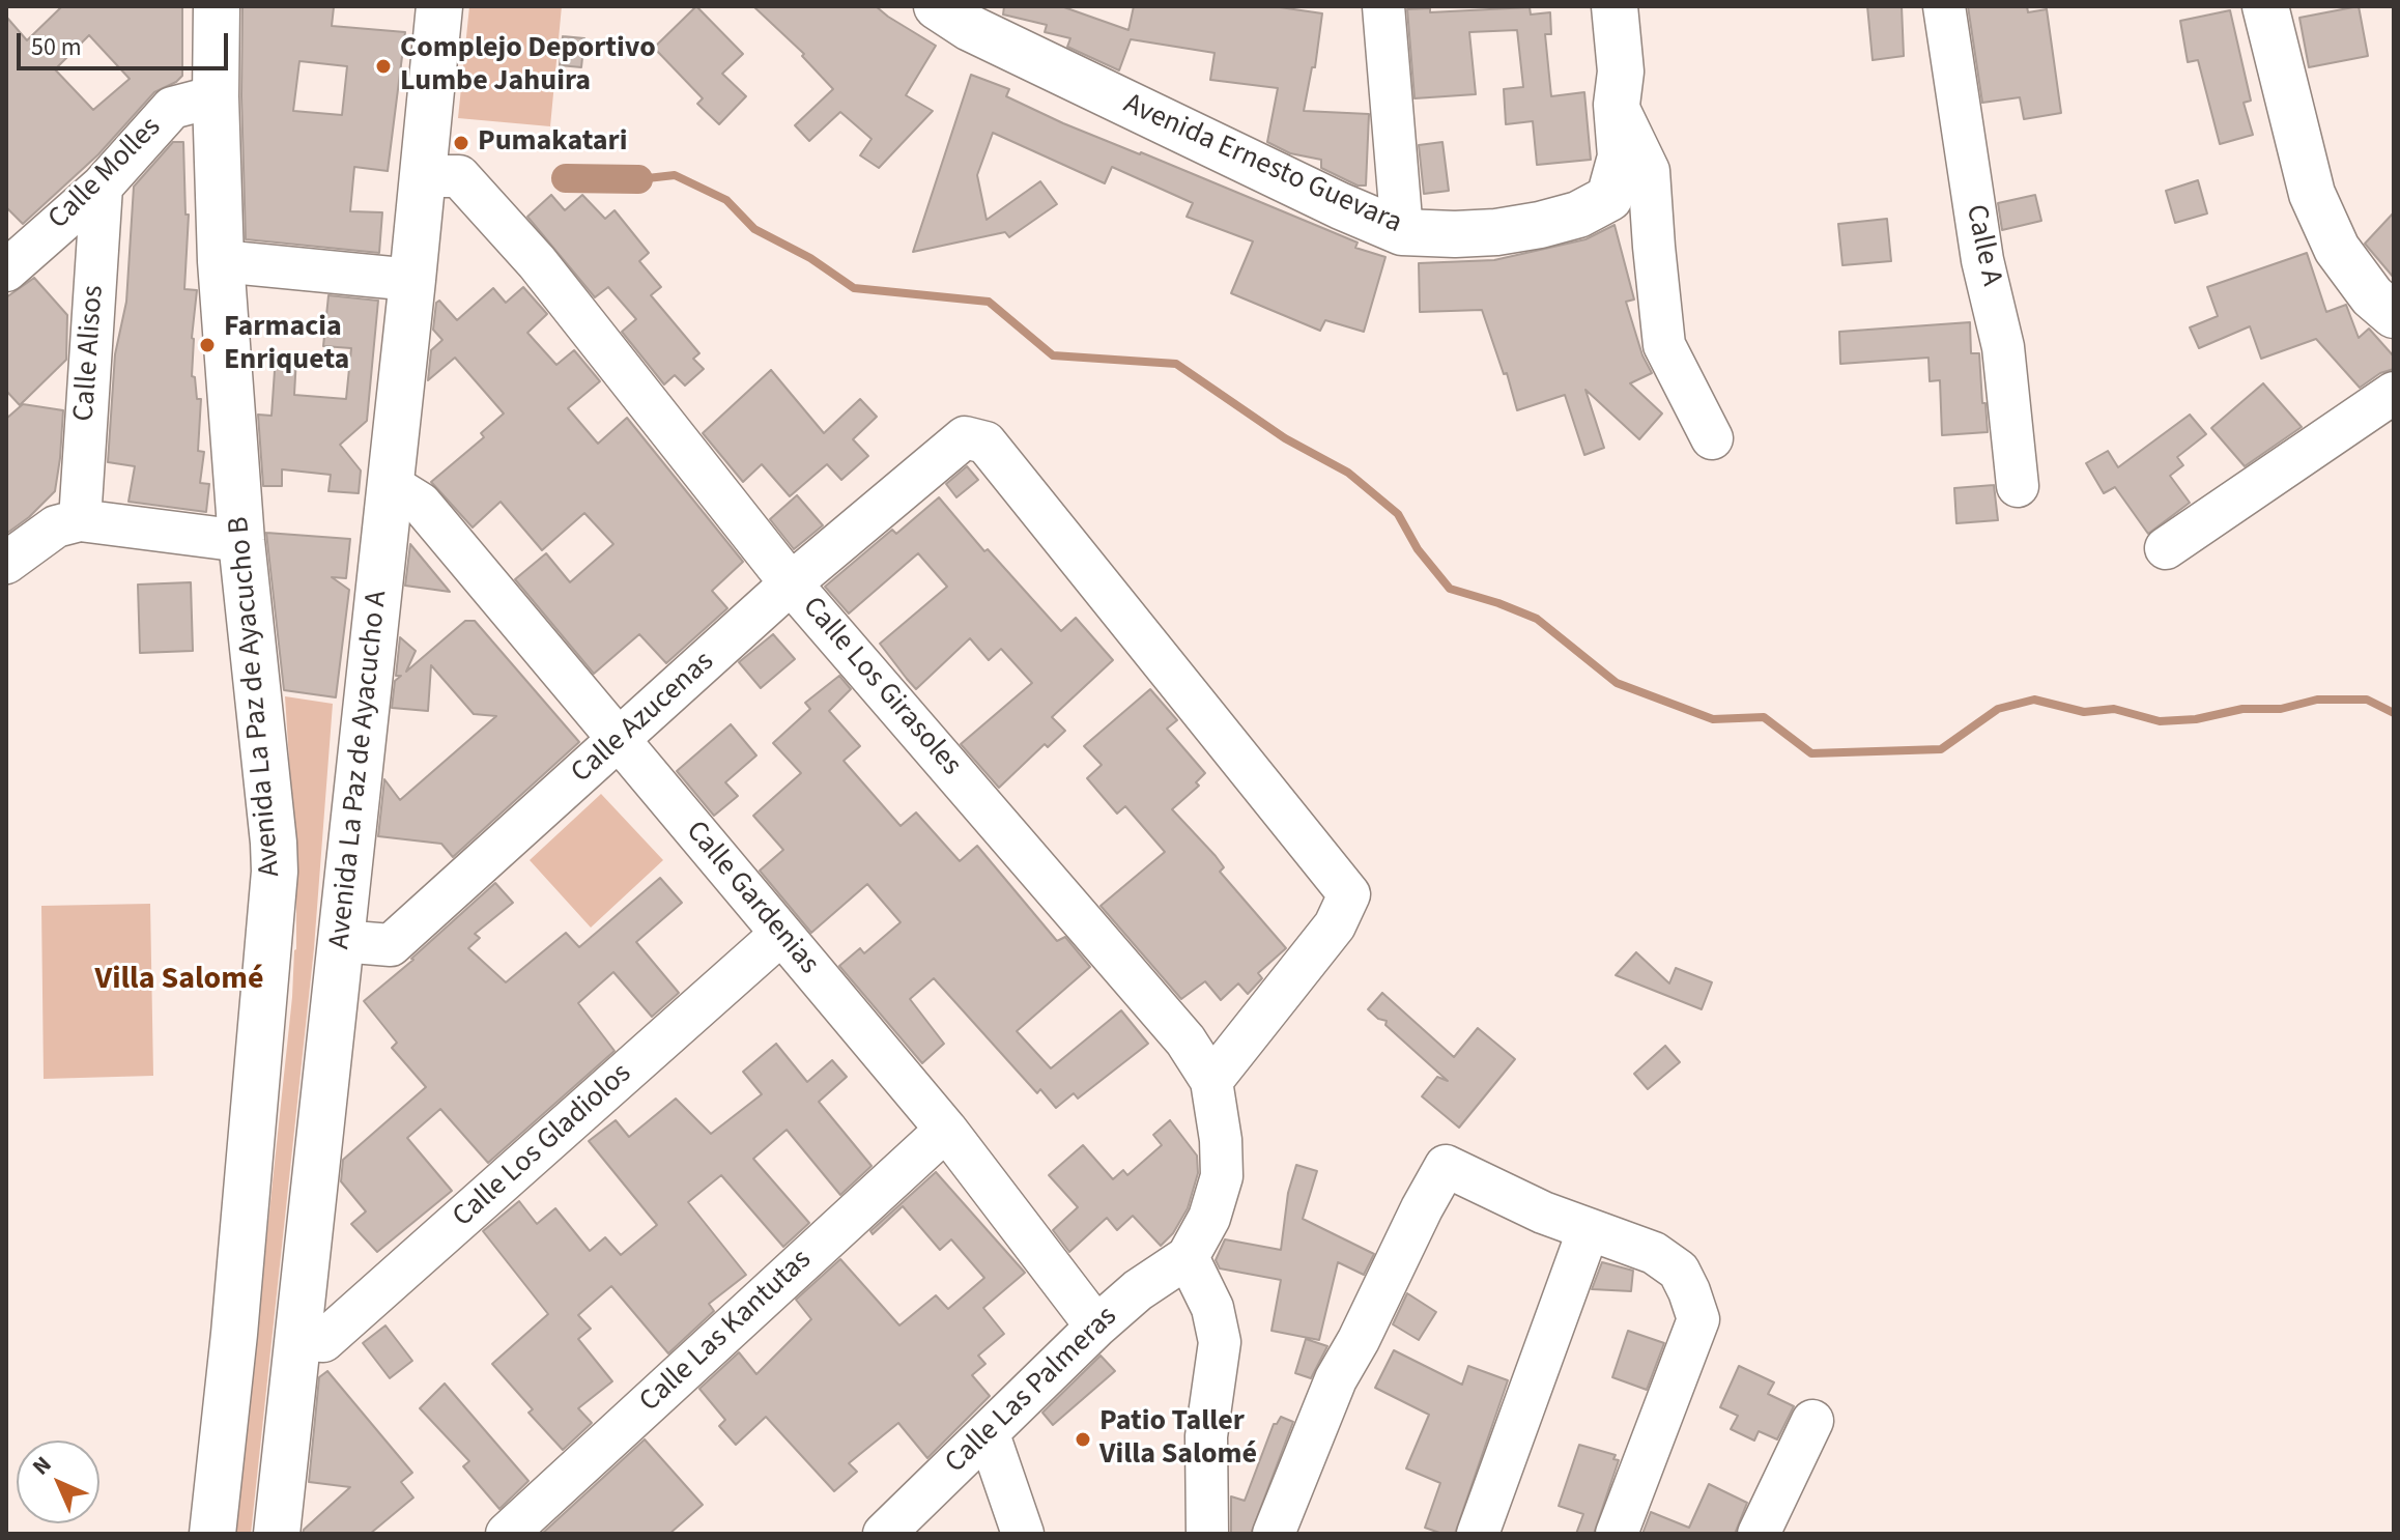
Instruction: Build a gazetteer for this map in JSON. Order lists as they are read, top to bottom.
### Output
{
  "streets": {
    "main road": ["Avenida Ernesto Guevara", "Avenida La Paz de Ayacucho B", "Avenida La Paz de Ayacucho A"],
    "street": [
      "Calle Molles",
      "Calle A",
      "Calle Alisos",
      "Calle Los Girasoles",
      "Calle Azucenas",
      "Calle Gardenias",
      "Calle Los Gladiolos",
      "Calle Las Kantutas",
      "Calle Las Palmeras"
    ]
  },
  "crossings": [
    ["Calle Molles", "Calle Alisos"],
    ["Calle Molles", "Avenida La Paz de Ayacucho B"],
    ["Calle Los Girasoles", "Calle Azucenas"],
    ["Calle Los Girasoles", "Avenida La Paz de Ayacucho A"],
    ["Calle Los Girasoles", "Calle Las Palmeras"],
    ["Calle Azucenas", "Avenida La Paz de Ayacucho A"],
    ["Calle Azucenas", "Calle Gardenias"],
    ["Avenida La Paz de Ayacucho A", "Calle Gardenias"],
    ["Avenida La Paz de Ayacucho A", "Calle Los Gladiolos"],
    ["Calle Gardenias", "Calle Los Gladiolos"],
    ["Calle Gardenias", "Calle Las Kantutas"],
    ["Calle Gardenias", "Calle Las Palmeras"]
  ],
  "districts": ["Villa Salomé"],
  "places": [
    "Complejo Deportivo Lumbe Jahuira",
    "Pumakatari",
    "Farmacia Enriqueta",
    "Patio Taller Villa Salomé"
  ],
  "scale_bar": "50 m",
  "north": "top left"
}
